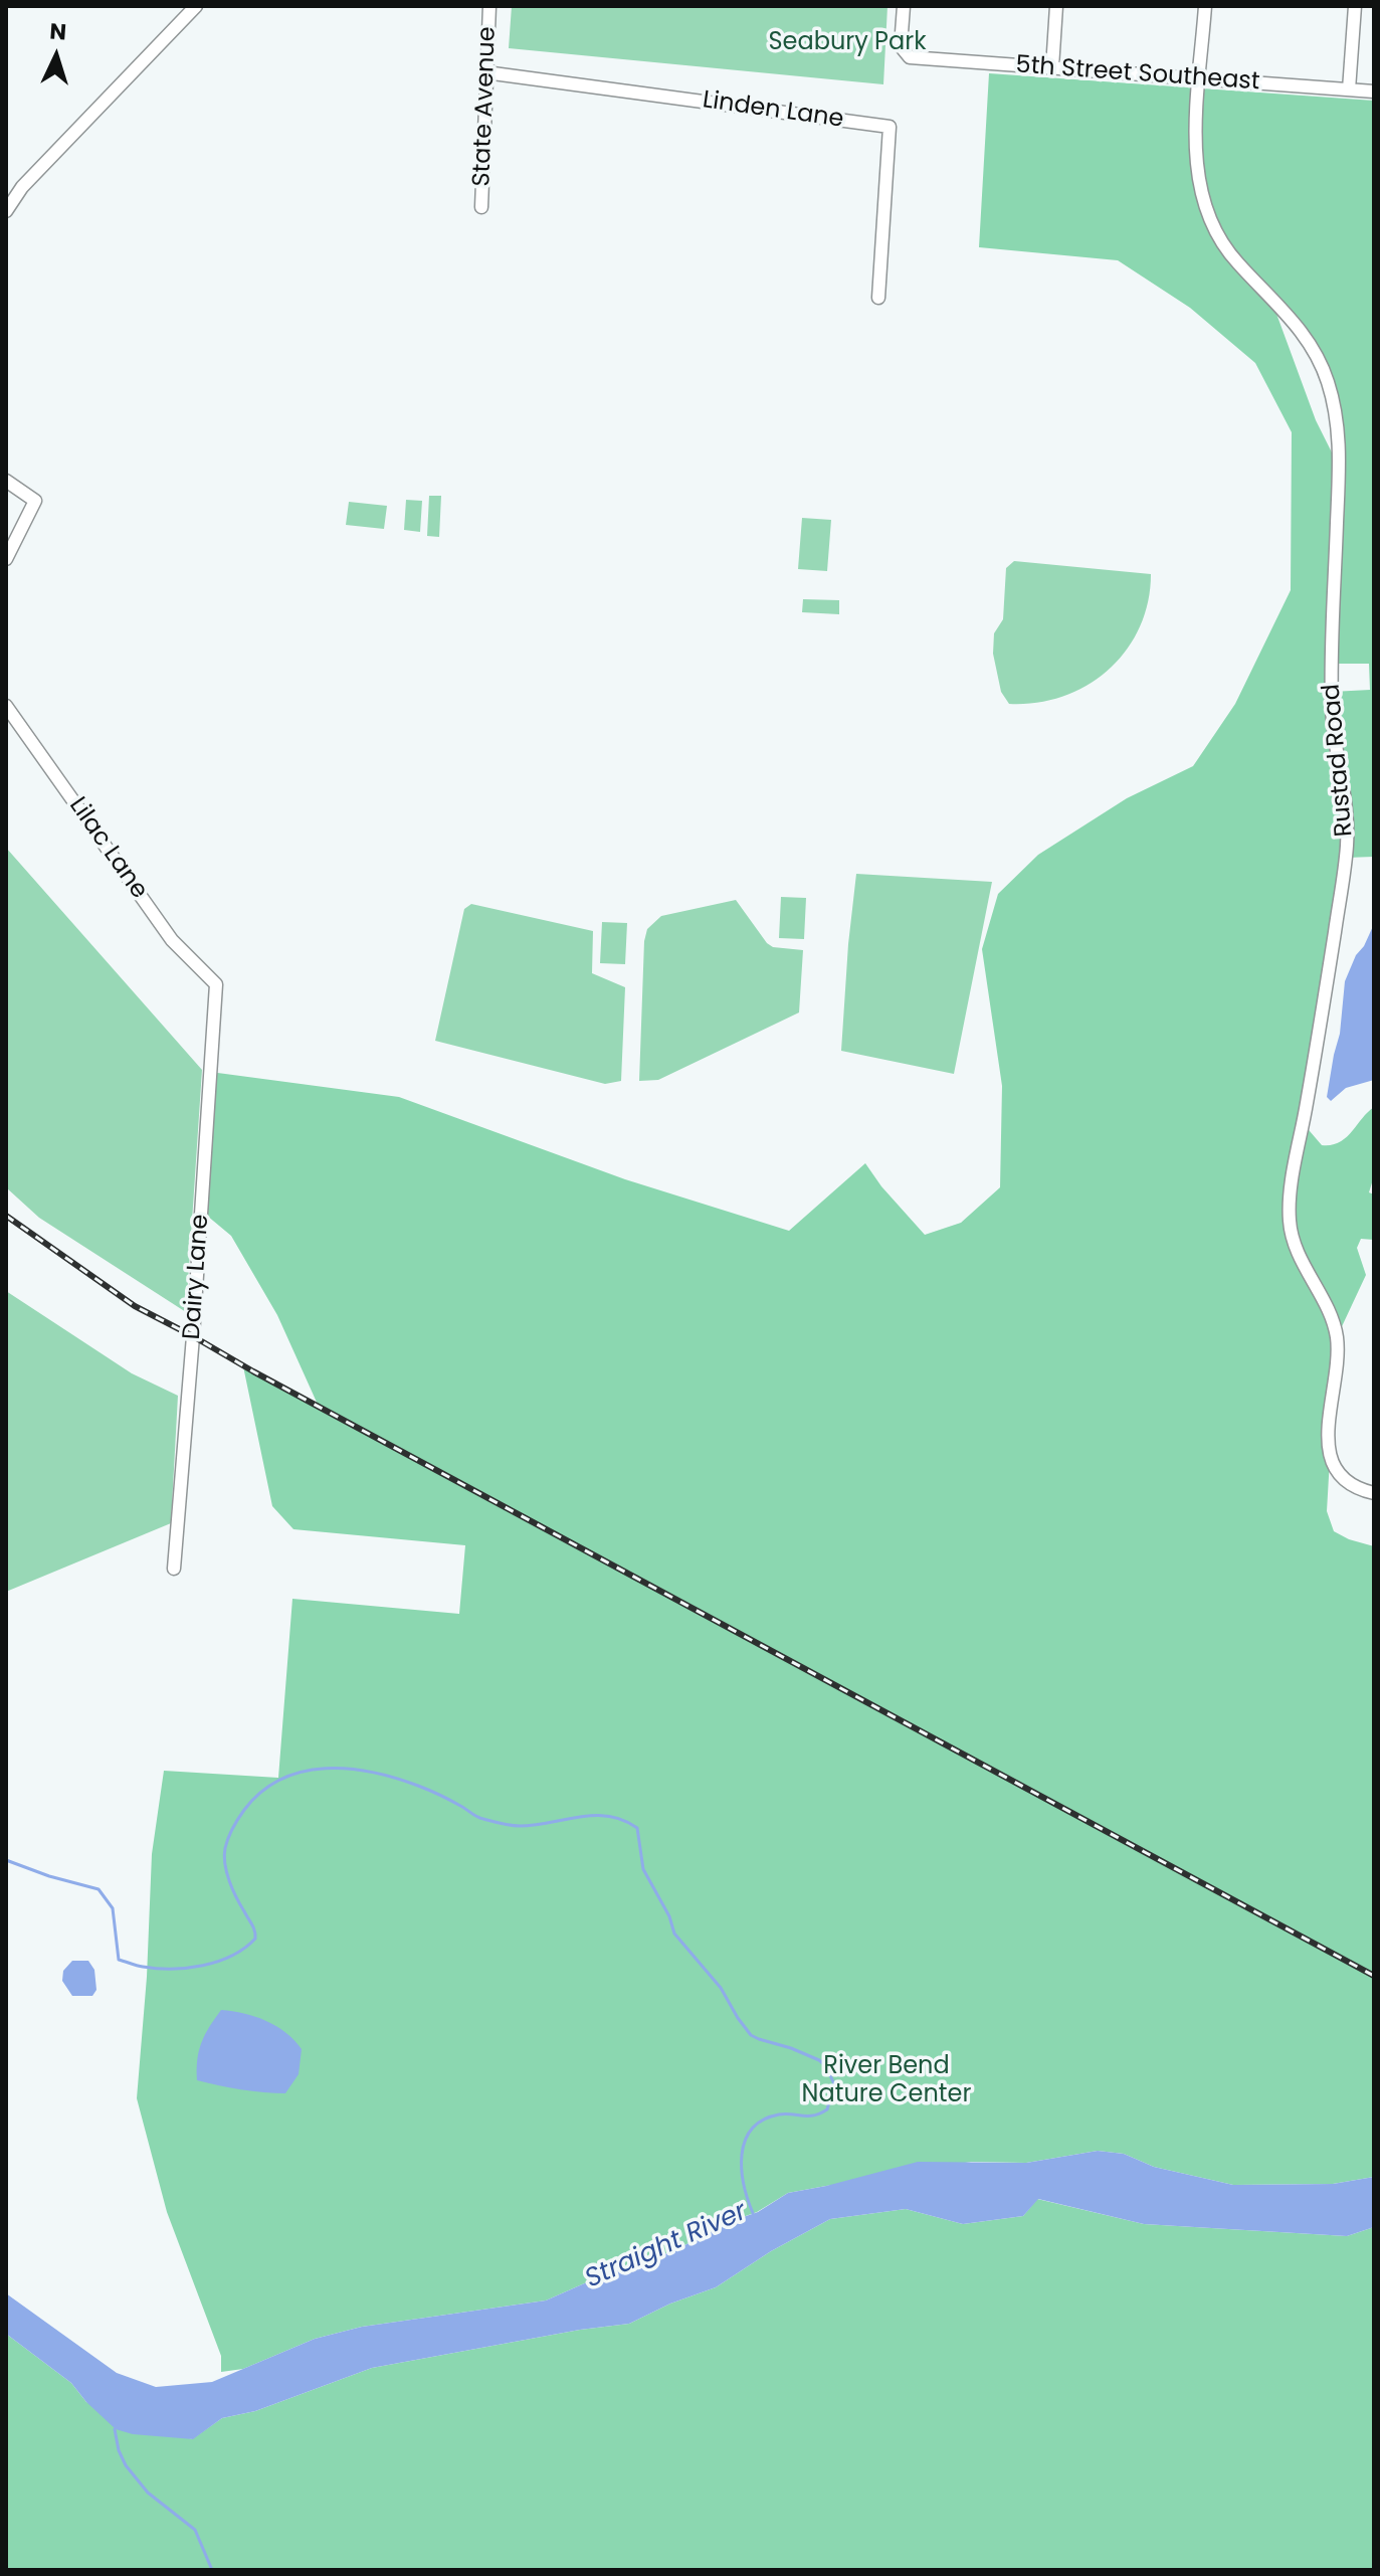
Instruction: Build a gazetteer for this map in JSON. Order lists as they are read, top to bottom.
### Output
{
  "streets": {
    "street": [
      "5th Street Southeast",
      "State Avenue",
      "Linden Lane",
      "Rustad Road",
      "Lilac Lane",
      "Dairy Lane"
    ]
  },
  "crossings": [
    ["5th Street Southeast", "Rustad Road"],
    ["State Avenue", "Linden Lane"],
    ["Lilac Lane", "Dairy Lane"]
  ],
  "water": ["Straight River"],
  "parks": ["Seabury Park", "River Bend Nature Center"],
  "north": "top"
}
